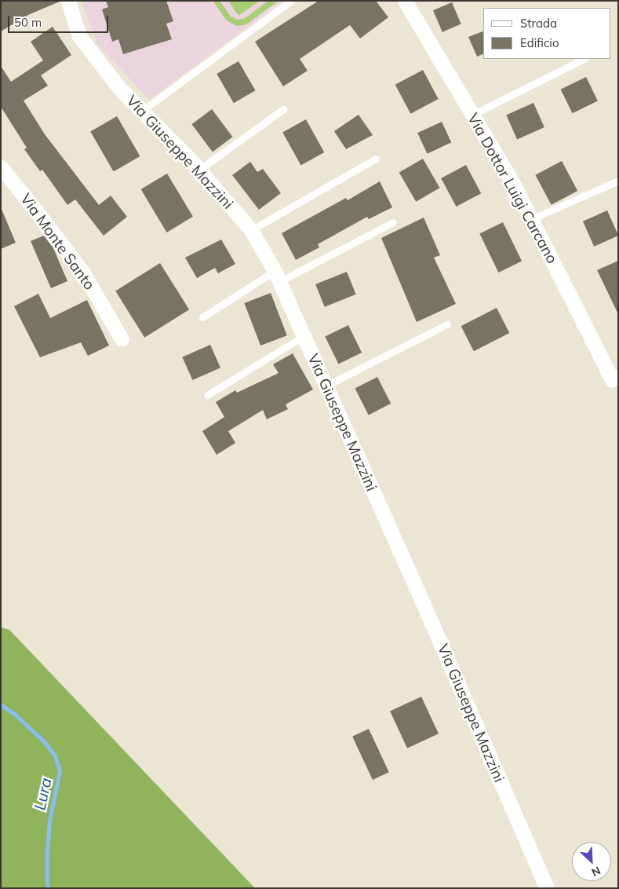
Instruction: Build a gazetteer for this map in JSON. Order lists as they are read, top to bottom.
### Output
{
  "streets": {
    "street": ["Via Giuseppe Mazzini", "Via Dottor Luigi Carcano", "Via Monte Santo"]
  },
  "water": ["Lura"],
  "legend": ["Strada", "Edificio"],
  "scale_bar": "50 m",
  "north": "bottom right"
}
